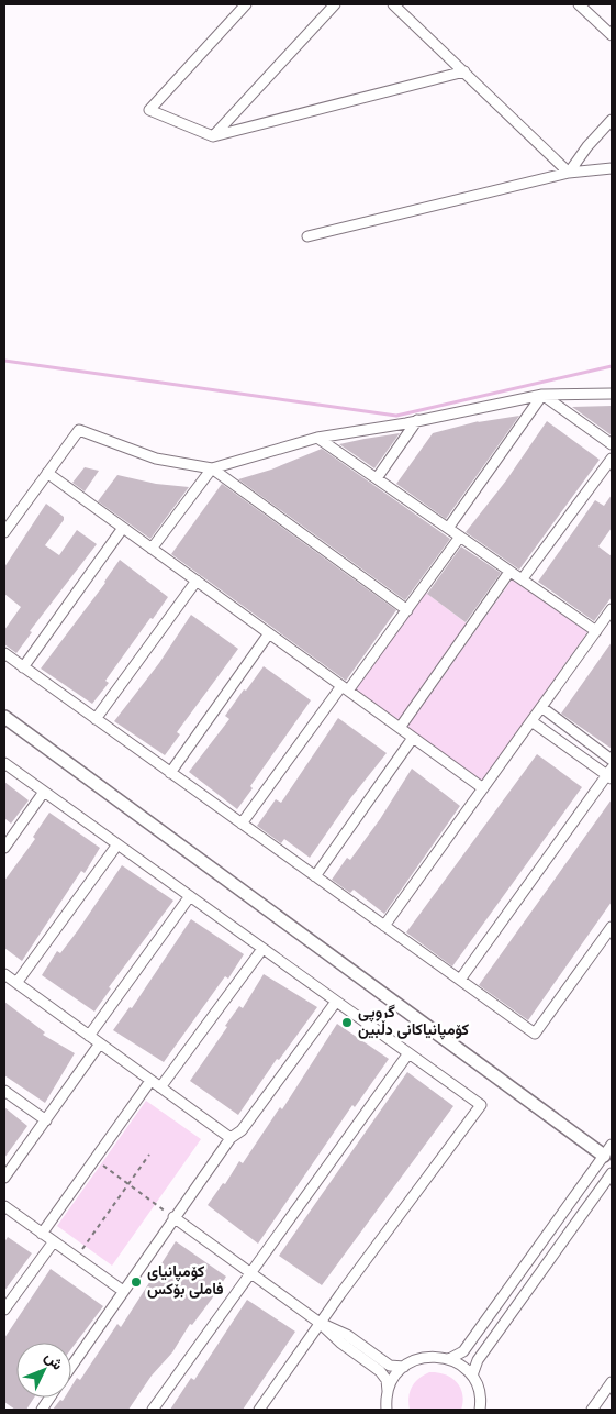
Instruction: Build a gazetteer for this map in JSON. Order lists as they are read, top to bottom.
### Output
{
  "places": ["گروپی کۆمپانیاکانی دڵبین", "کۆمپانیای فاملی بۆکس"],
  "north": "top right"
}
